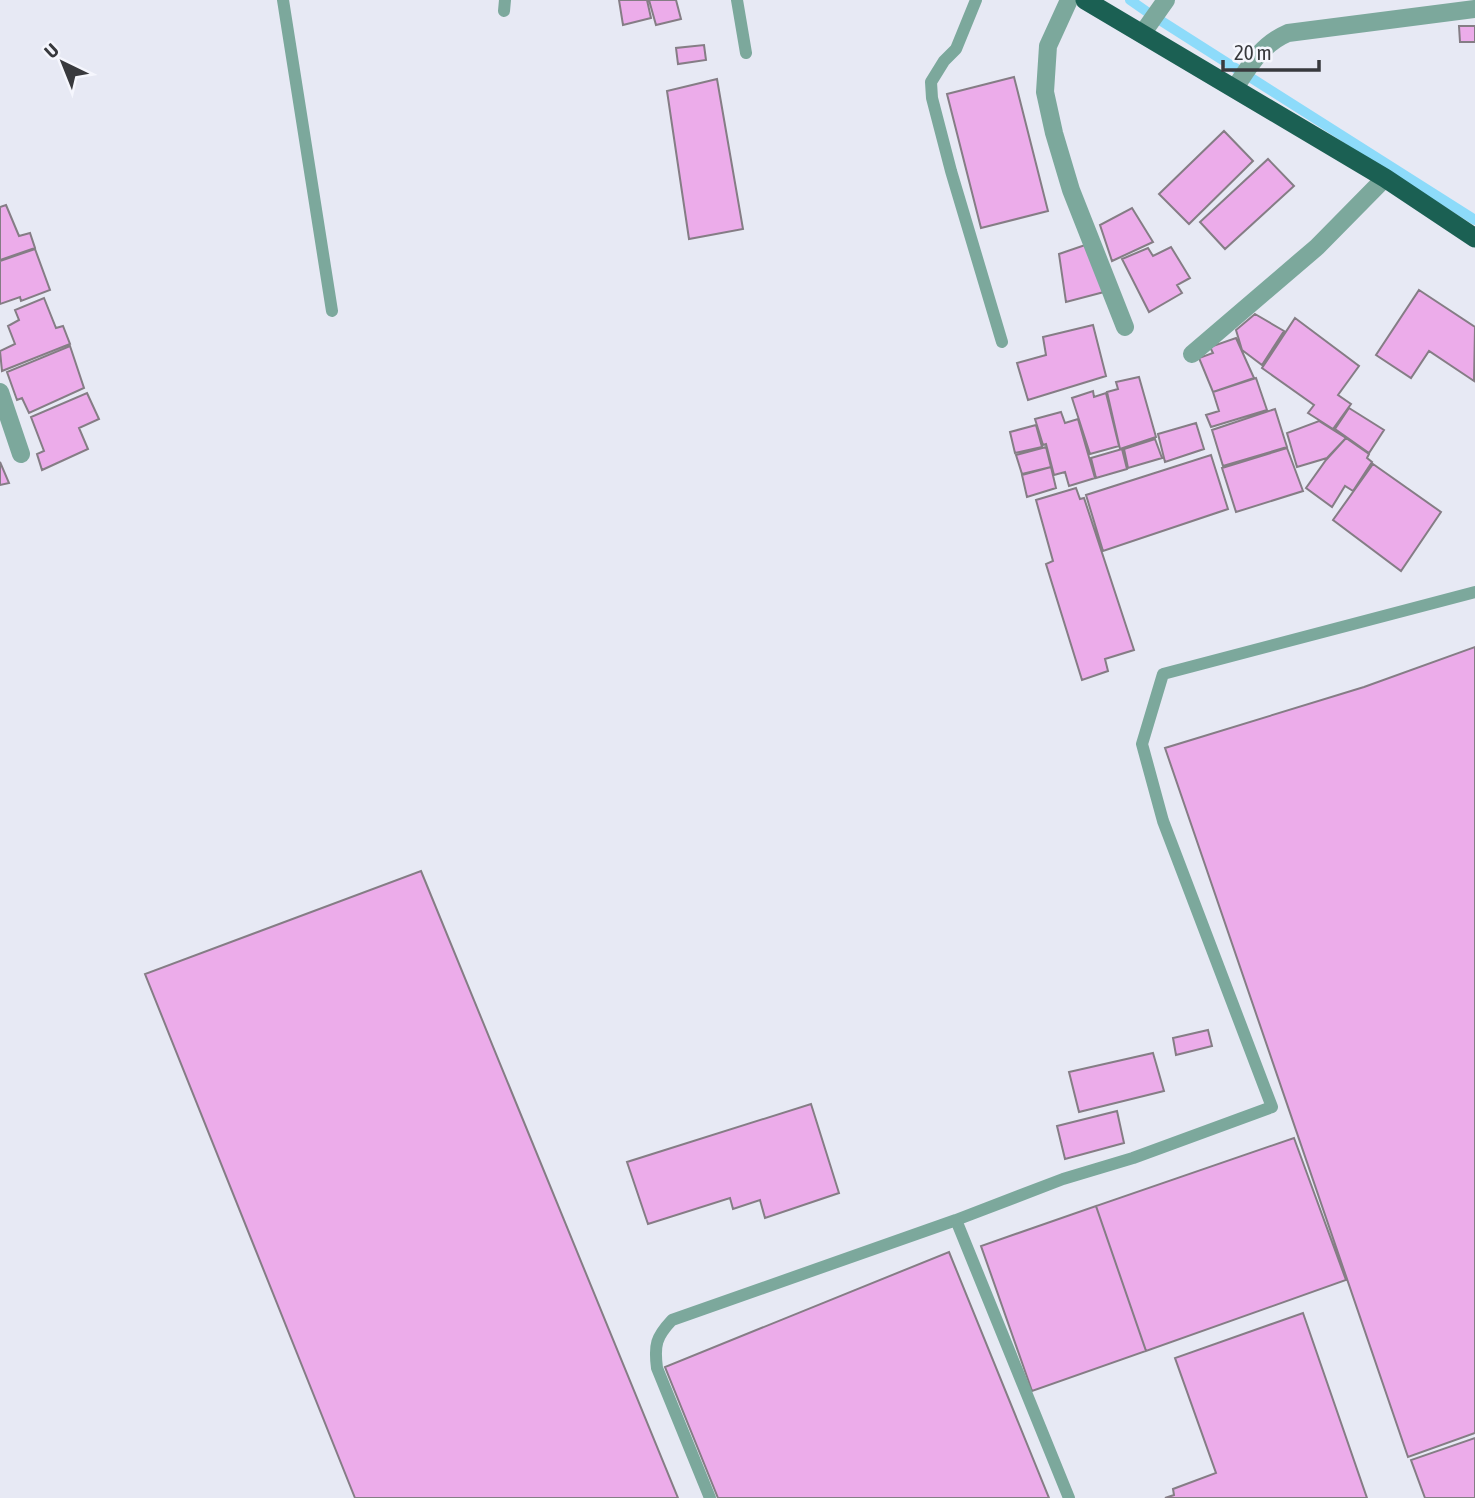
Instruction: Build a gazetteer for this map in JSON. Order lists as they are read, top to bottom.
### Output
{
  "scale_bar": "20 m",
  "north": "top left"
}
